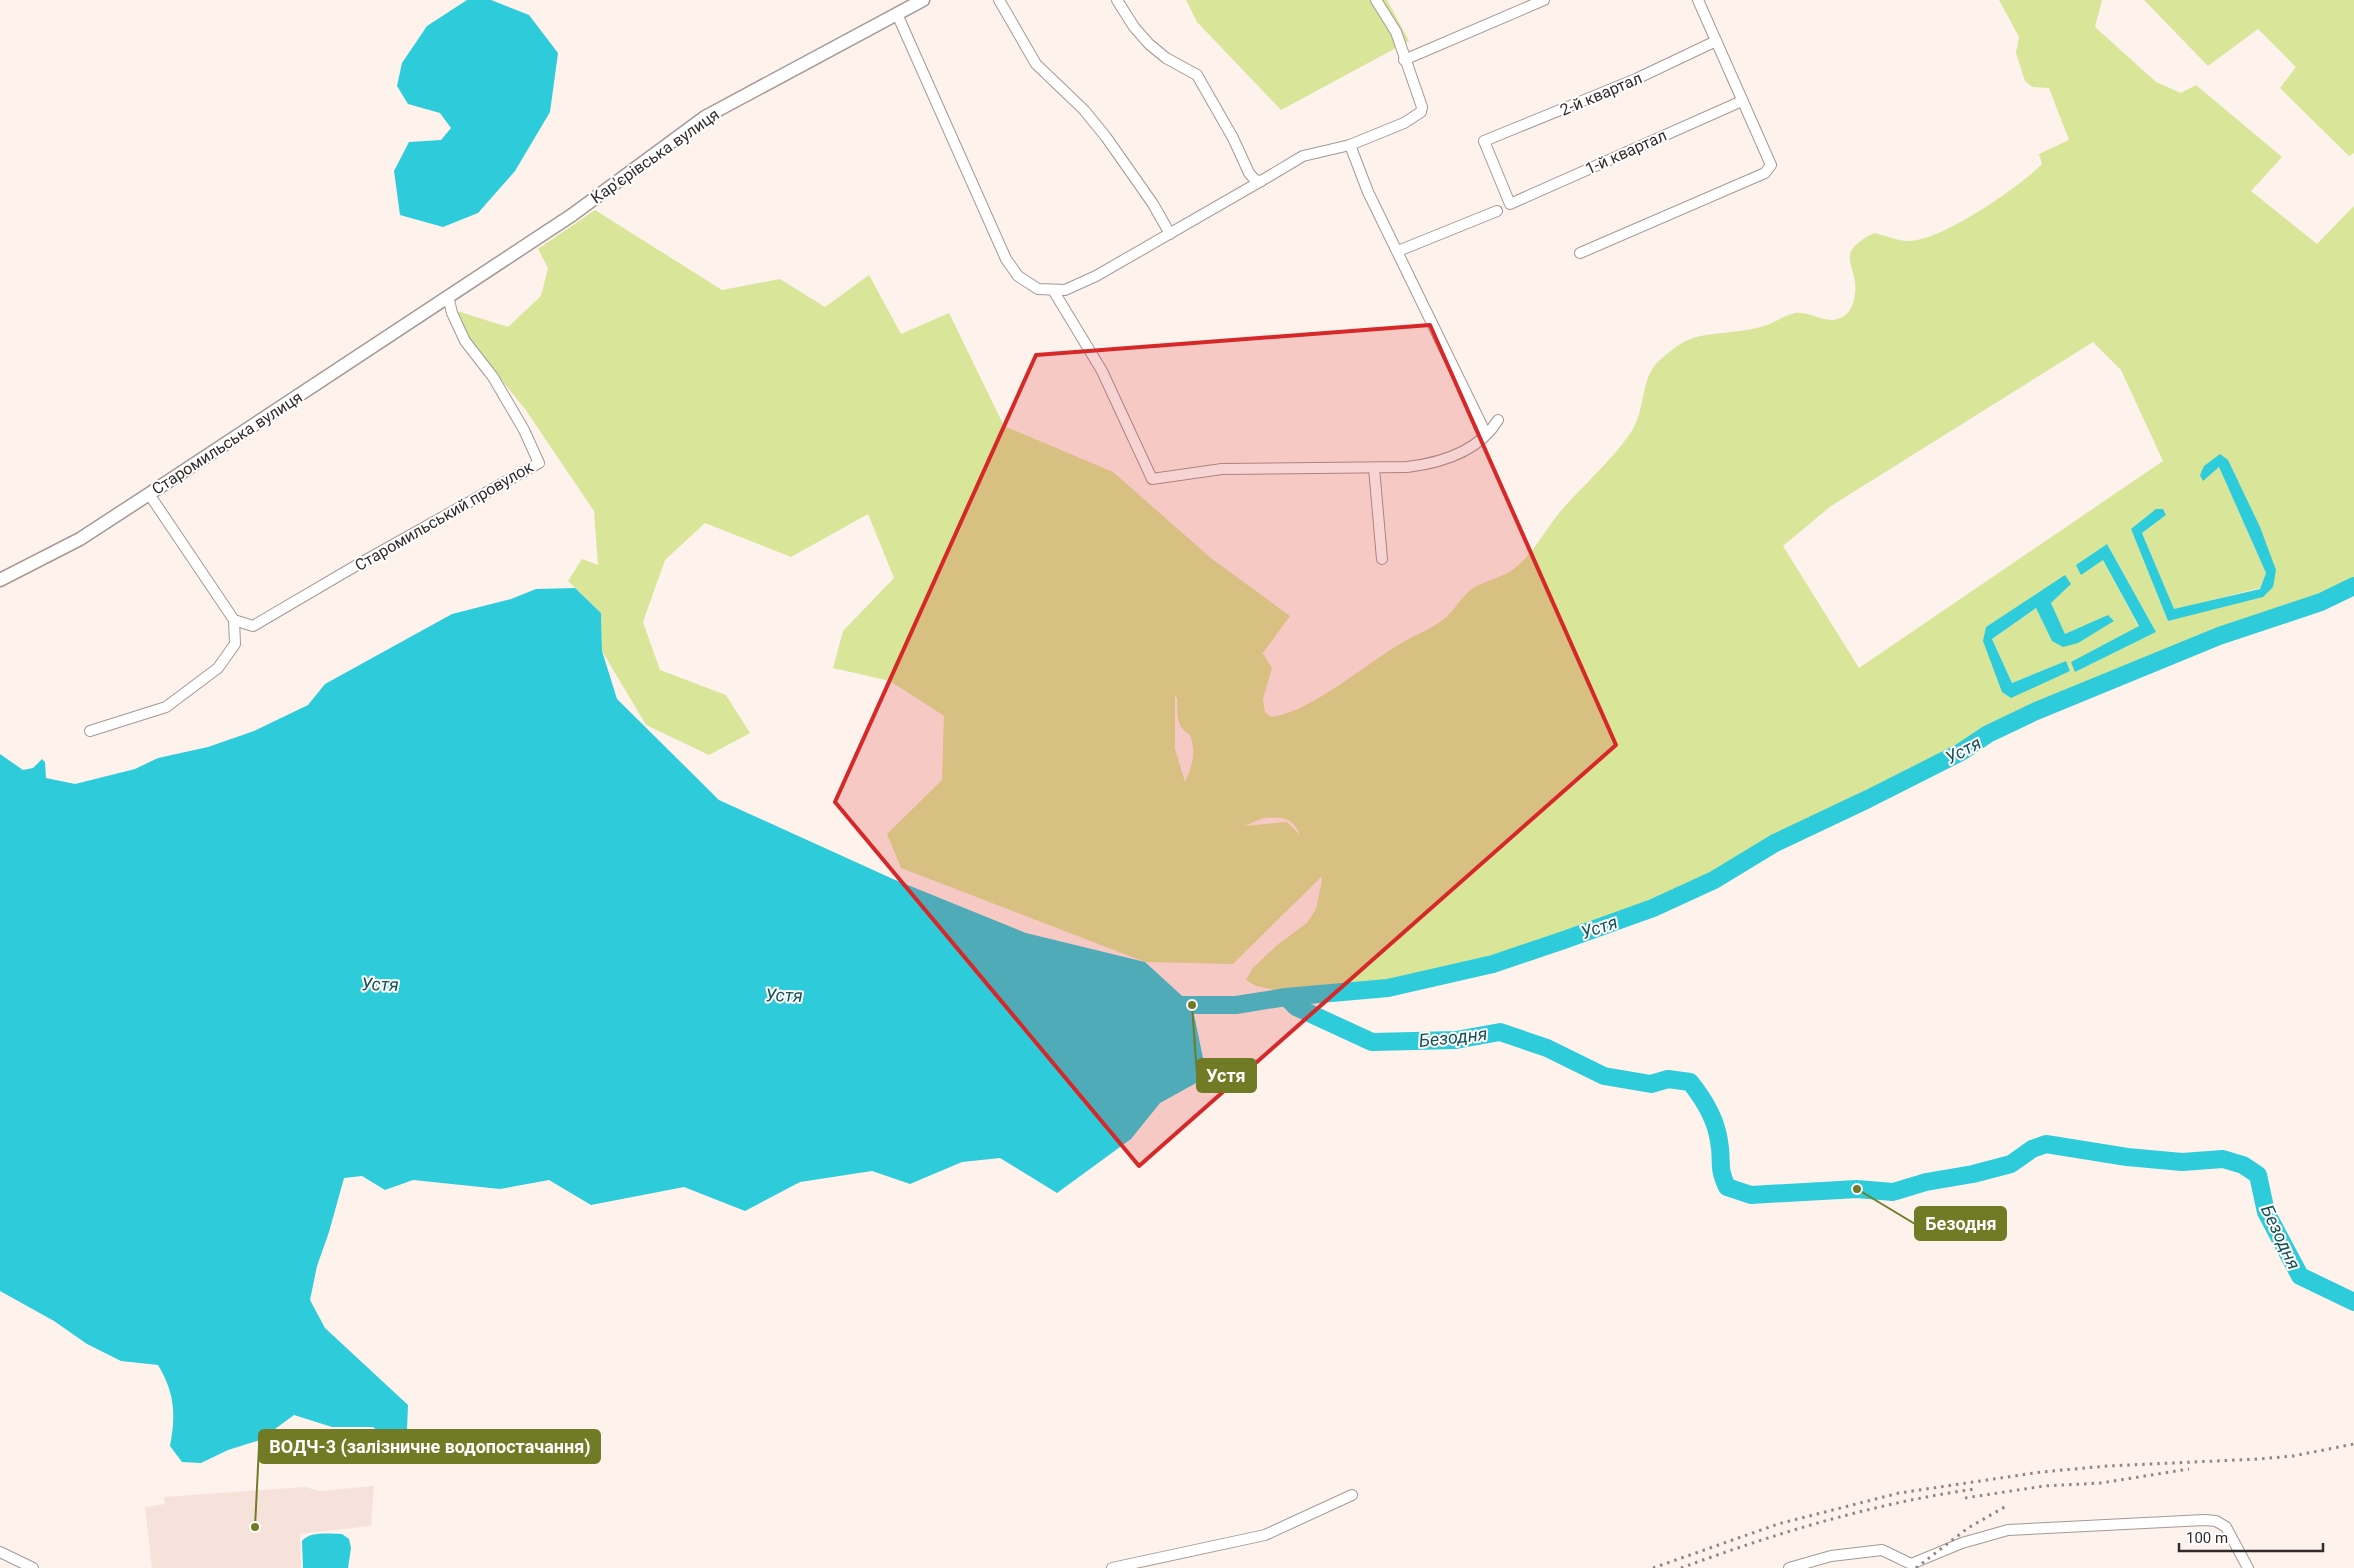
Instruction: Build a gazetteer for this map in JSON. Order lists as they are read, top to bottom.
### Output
{
  "streets": {
    "street": [
      "2-й квартал",
      "1-й квартал",
      "Кар'єрівська вулиця",
      "Старомильська вулиця",
      "Старомильський провулок"
    ]
  },
  "crossings": [
    ["2-й квартал", "1-й квартал"],
    ["Кар'єрівська вулиця", "Старомильська вулиця"],
    ["Кар'єрівська вулиця", "Старомильський провулок"],
    ["Старомильська вулиця", "Старомильський провулок"]
  ],
  "water": ["Устя", "Безодня"],
  "places": ["Устя", "Безодня", "ВОДЧ-3 (залізничне водопостачання)"],
  "scale_bar": "100 m"
}
